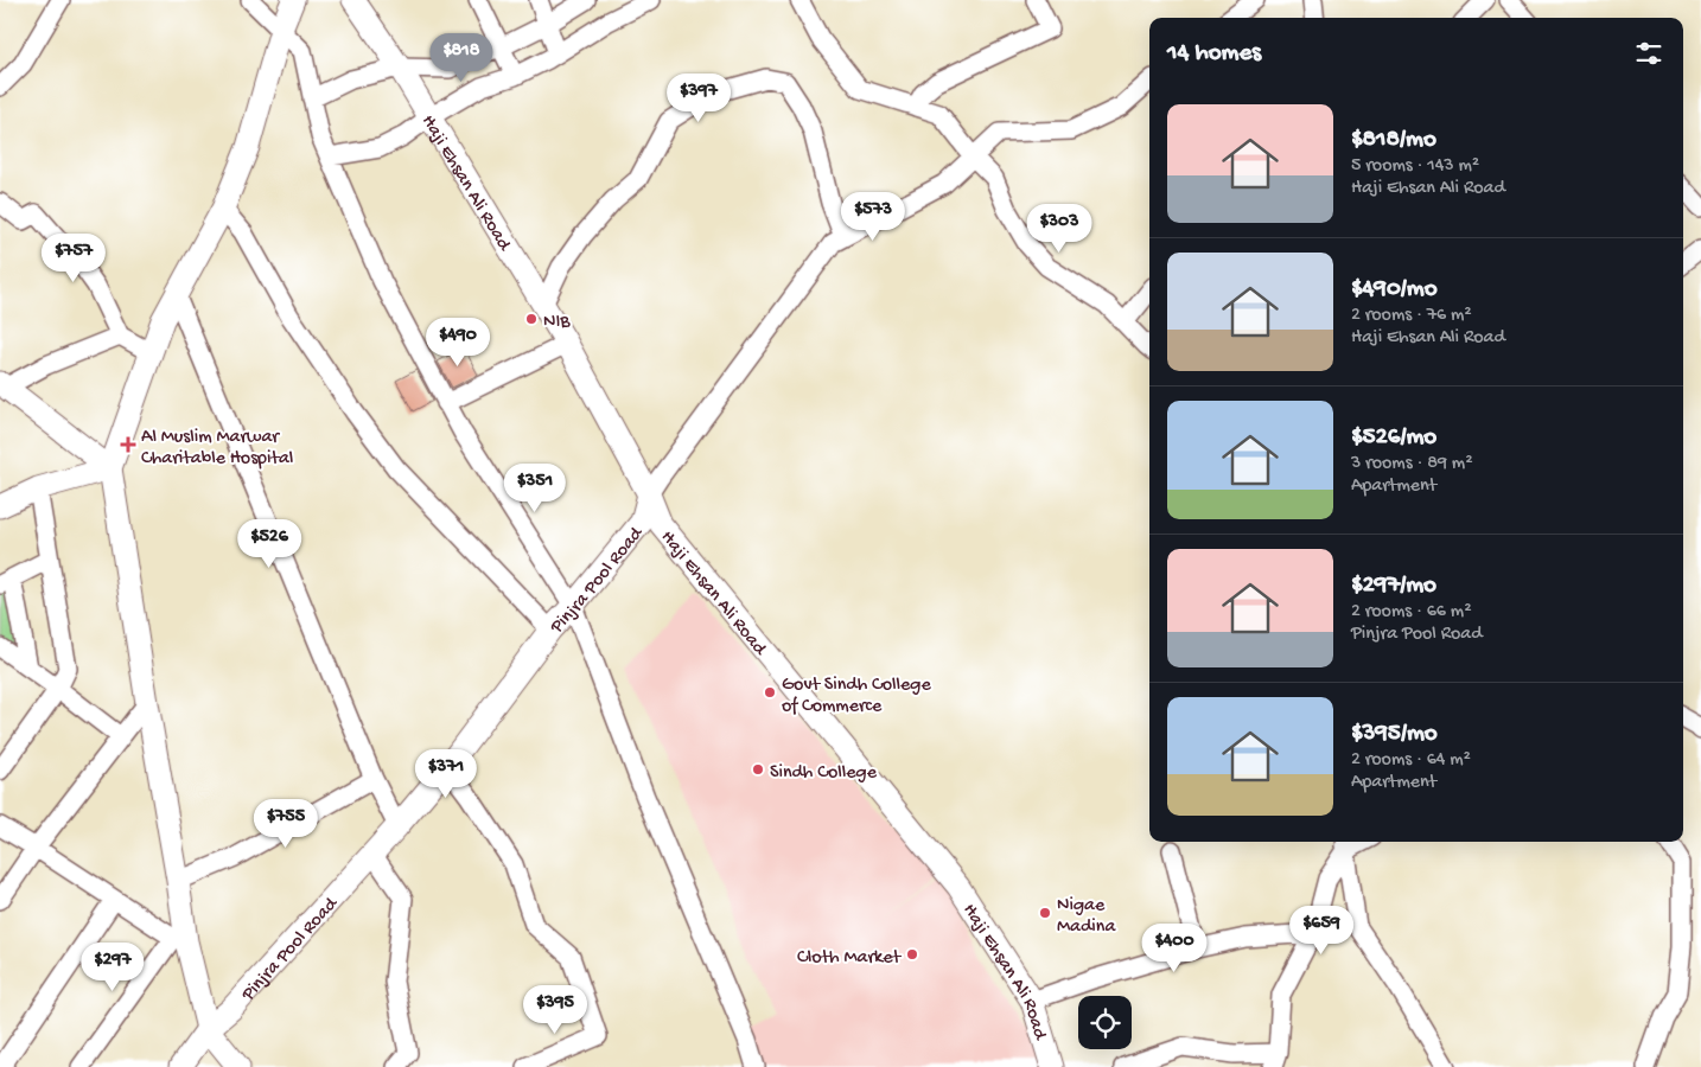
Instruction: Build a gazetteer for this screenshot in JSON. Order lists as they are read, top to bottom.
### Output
{
  "streets": {
    "street": ["Haji Ehsan Ali Road", "Pinjra Pool Road"]
  },
  "crossings": [
    ["Haji Ehsan Ali Road", "Pinjra Pool Road"]
  ],
  "places": {
    "other": [
      "NIB",
      "Govt Sindh College of Commerce",
      "Sindh College",
      "Nigae Madina",
      "Cloth Market"
    ],
    "health": ["Al Muslim Marwar Charitable Hospital"]
  },
  "page": {
    "heading": "14 homes",
    "price": [
      "$818",
      "$397",
      "$573",
      "$303",
      "$757",
      "$490",
      "$351",
      "$526",
      "$371",
      "$755",
      "$659",
      "$400",
      "$297",
      "$395"
    ],
    "list": [
      {
        "name": "$818/mo",
        "note": "5 rooms · 143 m² · Haji Ehsan Ali Road"
      },
      {
        "name": "$490/mo",
        "note": "2 rooms · 76 m² · Haji Ehsan Ali Road"
      },
      {
        "name": "$526/mo",
        "note": "3 rooms · 89 m² · Apartment"
      },
      {
        "name": "$297/mo",
        "note": "2 rooms · 66 m² · Pinjra Pool Road"
      },
      {
        "name": "$395/mo",
        "note": "2 rooms · 64 m² · Apartment"
      }
    ]
  }
}
